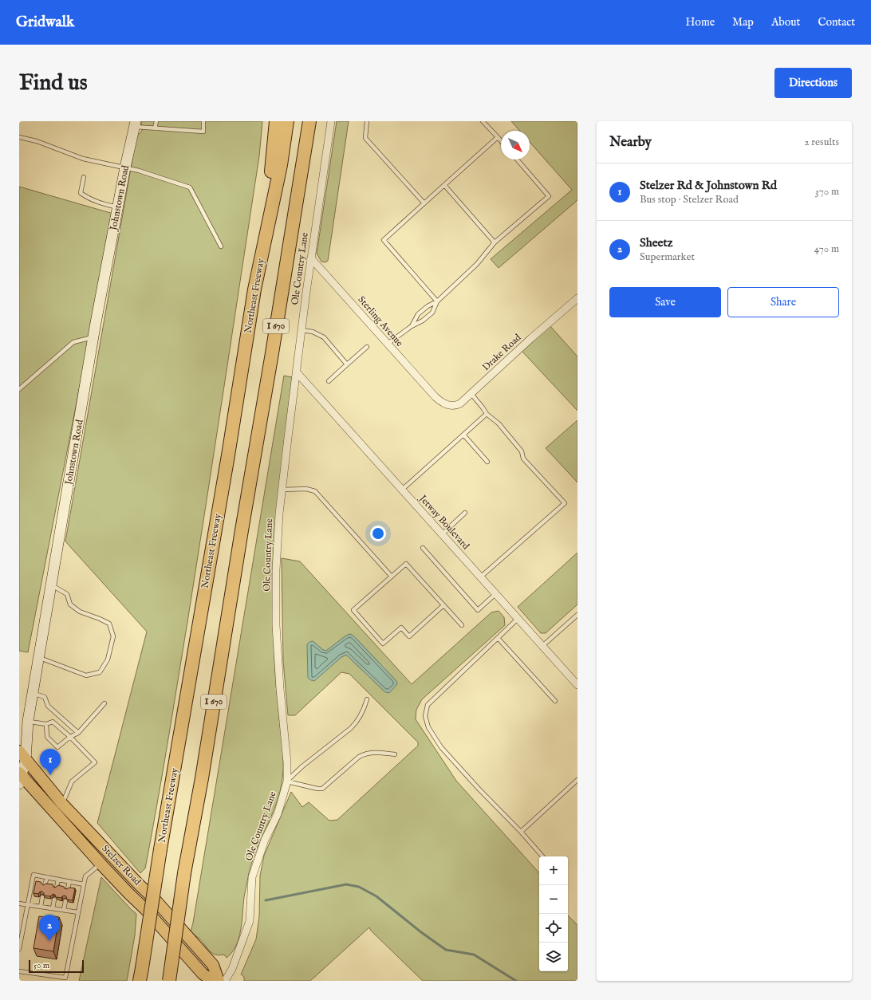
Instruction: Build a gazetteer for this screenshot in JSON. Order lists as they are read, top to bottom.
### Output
{
  "streets": {
    "highway": ["Northeast Freeway", "I 670"],
    "main road": ["Johnstown Road", "Stelzer Road"],
    "street": [
      "Ole Country Lane",
      "Sterling Avenue",
      "Drake Road",
      "Jetway Boulevard"
    ]
  },
  "crossings": [
    ["Johnstown Road", "Stelzer Road"],
    ["Ole Country Lane", "Sterling Avenue"],
    ["Ole Country Lane", "Jetway Boulevard"],
    ["Sterling Avenue", "Drake Road"]
  ],
  "scale_bar": "50 m",
  "north": "bottom right",
  "page": {
    "header": "Gridwalk",
    "nav": [
      "Home",
      "Map",
      "About",
      "Contact"
    ],
    "buttons": [
      "Directions",
      ["Save", "Share"]
    ],
    "title": "Find us",
    "heading": ["Nearby", "2 results"],
    "list": [
      {
        "mark": "1",
        "name": "Stelzer Rd & Johnstown Rd",
        "note": "Bus stop · Stelzer Road",
        "value": "370 m"
      },
      {
        "mark": "2",
        "name": "Sheetz",
        "note": "Supermarket",
        "value": "470 m"
      }
    ],
    "pins": ["1", "2"],
    "map_buttons": ["+", "−"],
    "scale": "50 m"
  }
}
